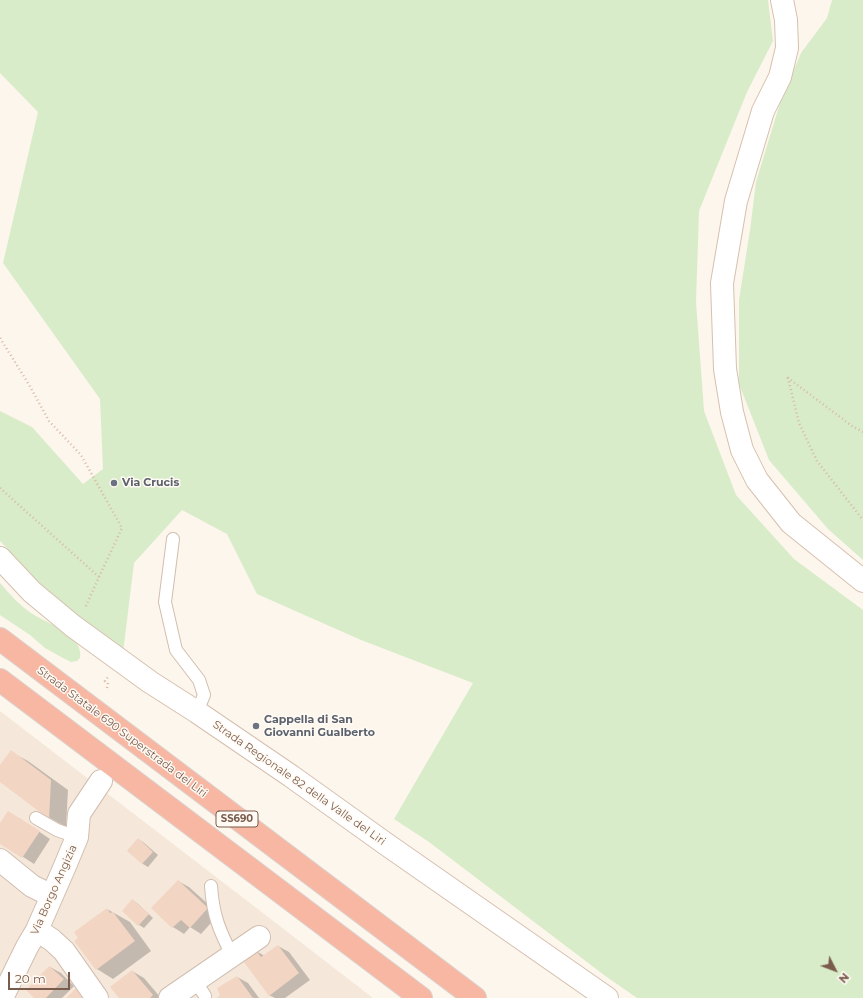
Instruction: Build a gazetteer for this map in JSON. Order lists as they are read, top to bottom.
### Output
{
  "streets": {
    "highway": ["Strada Statale 690 Superstrada del Liri", "SS690"],
    "main road": ["Strada Regionale 82 della Valle del Liri", "Via Borgo Angizia"]
  },
  "places": ["Via Crucis", "Cappella di San Giovanni Gualberto"],
  "scale_bar": "20 m",
  "north": "bottom right"
}
